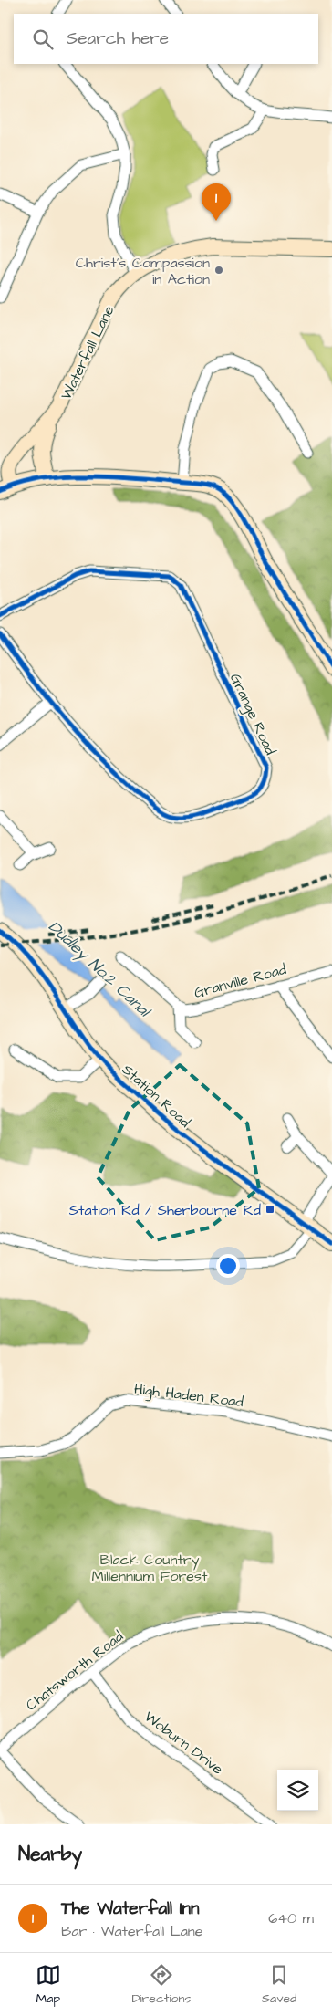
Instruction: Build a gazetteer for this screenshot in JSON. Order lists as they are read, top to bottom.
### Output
{
  "streets": {
    "street": [
      "Waterfall Lane",
      "Grange Road",
      "Granville Road",
      "Station Road",
      "High Haden Road",
      "Chatsworth Road",
      "Woburn Drive"
    ]
  },
  "crossings": [
    ["Chatsworth Road", "Woburn Drive"]
  ],
  "water": ["Dudley No.2 Canal"],
  "parks": ["Black Country Millennium Forest"],
  "places": {
    "other": ["Christ's Compassion in Action"],
    "transit": ["Station Rd / Sherbourne Rd"]
  },
  "page": {
    "search": "Search here",
    "pins": "1",
    "heading": "Nearby",
    "list": [
      {
        "mark": "1",
        "name": "The Waterfall Inn",
        "note": "Bar · Waterfall Lane",
        "value": "640 m"
      }
    ],
    "nav": ["Map", "Directions", "Saved"]
  }
}
